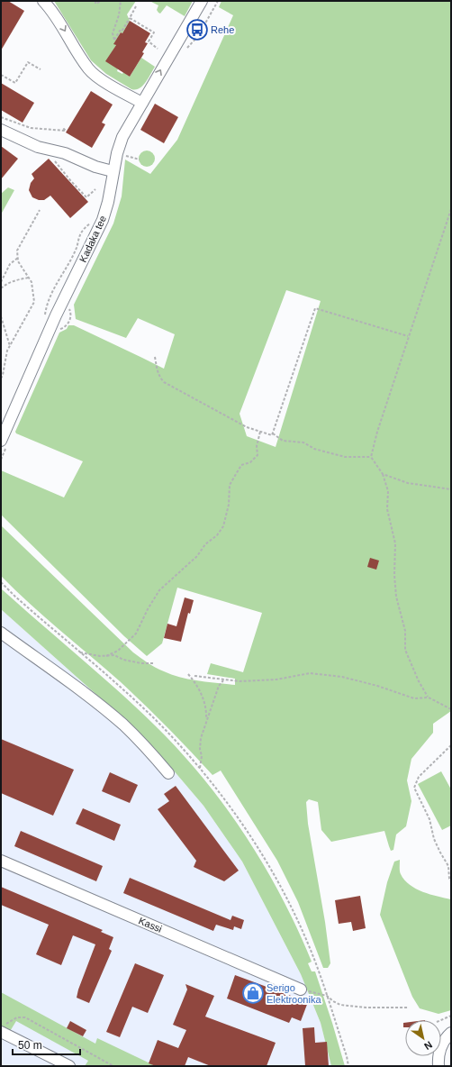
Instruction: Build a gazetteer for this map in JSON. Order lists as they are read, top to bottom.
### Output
{
  "streets": {
    "street": ["Kadaka tee", "Kassi"]
  },
  "places": {
    "bus stop": ["Rehe"],
    "shop": ["Serigo Elektroonika"]
  },
  "scale_bar": "50 m",
  "north": "bottom right"
}
